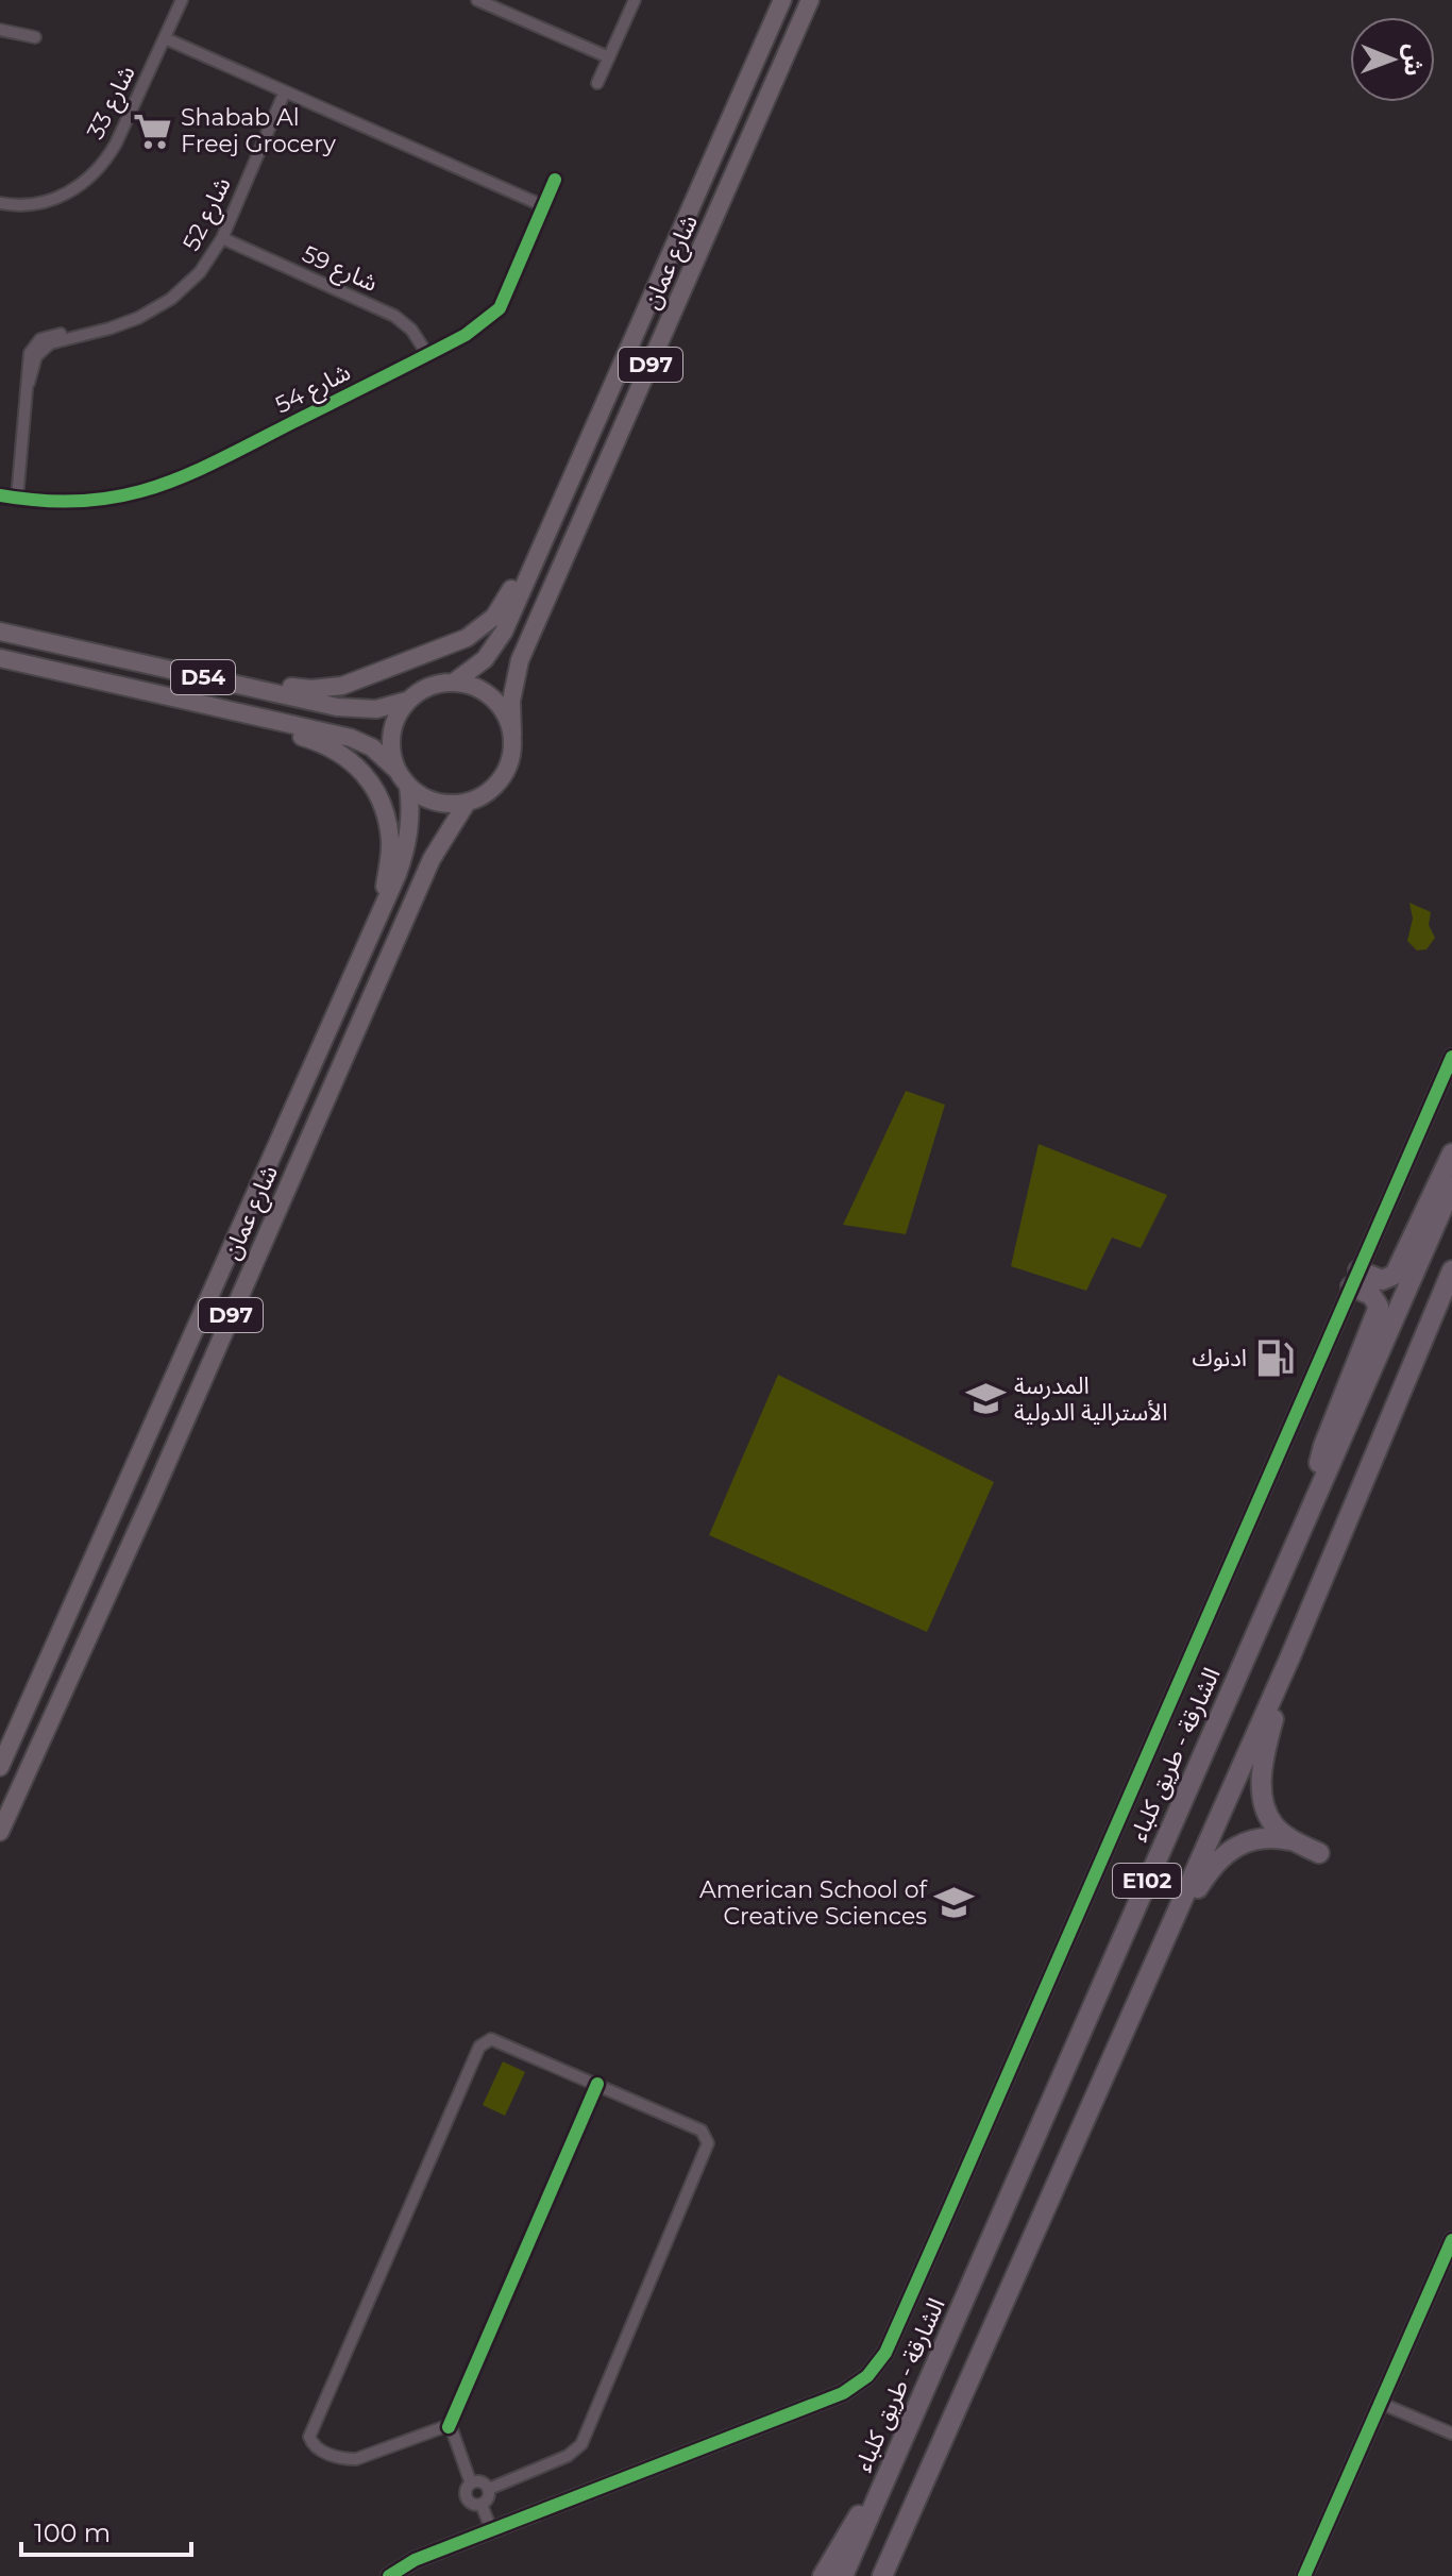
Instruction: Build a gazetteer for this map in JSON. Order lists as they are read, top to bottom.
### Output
{
  "streets": {
    "highway": ["الشارقة - طريق كلباء", "E102"],
    "main road": ["شارع عمان", "D97", "D54"],
    "street": [
      "شارع 33",
      "شارع 52",
      "شارع 59",
      "شارع 54"
    ]
  },
  "crossings": [
    ["شارع 52", "شارع 59"],
    ["شارع 52", "شارع 54"],
    ["شارع عمان", "D54"],
    ["شارع 59", "شارع 54"]
  ],
  "places": {
    "supermarket": ["Shabab Al Freej Grocery"],
    "fuel station": ["ادنوك"],
    "school or university": ["المدرسة الأسترالية الدولية", "American School of Creative Sciences"]
  },
  "scale_bar": "100 m",
  "north": "right"
}
